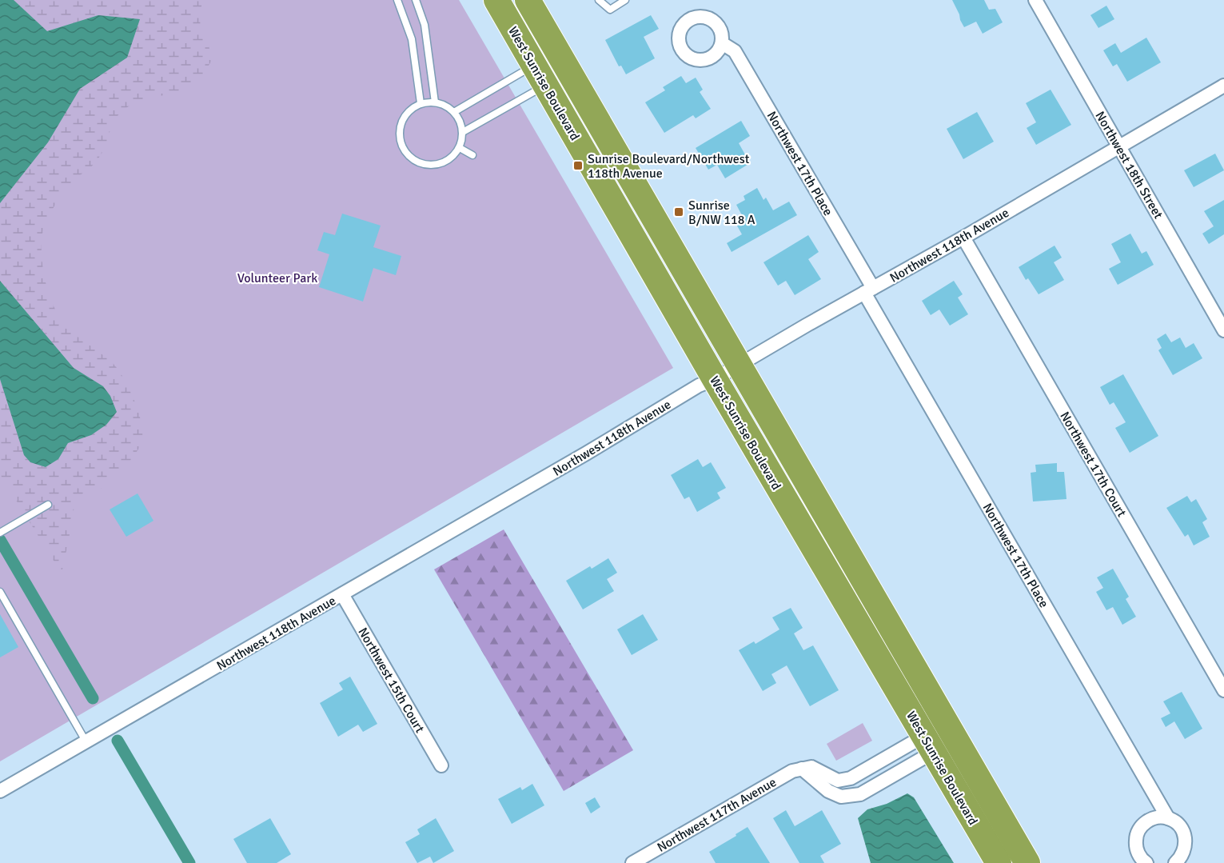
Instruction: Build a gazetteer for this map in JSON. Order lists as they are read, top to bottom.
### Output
{
  "streets": {
    "highway": ["West Sunrise Boulevard"],
    "street": [
      "Northwest 17th Place",
      "Northwest 18th Street",
      "Northwest 118th Avenue",
      "Northwest 17th Court",
      "Northwest 15th Court",
      "Northwest 117th Avenue"
    ]
  },
  "crossings": [
    ["West Sunrise Boulevard", "Northwest 118th Avenue"],
    ["Northwest 17th Place", "Northwest 118th Avenue"],
    ["Northwest 18th Street", "Northwest 118th Avenue"],
    ["Northwest 118th Avenue", "Northwest 17th Court"],
    ["Northwest 118th Avenue", "Northwest 15th Court"]
  ],
  "parks": ["Volunteer Park"],
  "places": {
    "transit": ["Sunrise Boulevard/Northwest 118th Avenue", "Sunrise B/NW 118 A"]
  }
}
